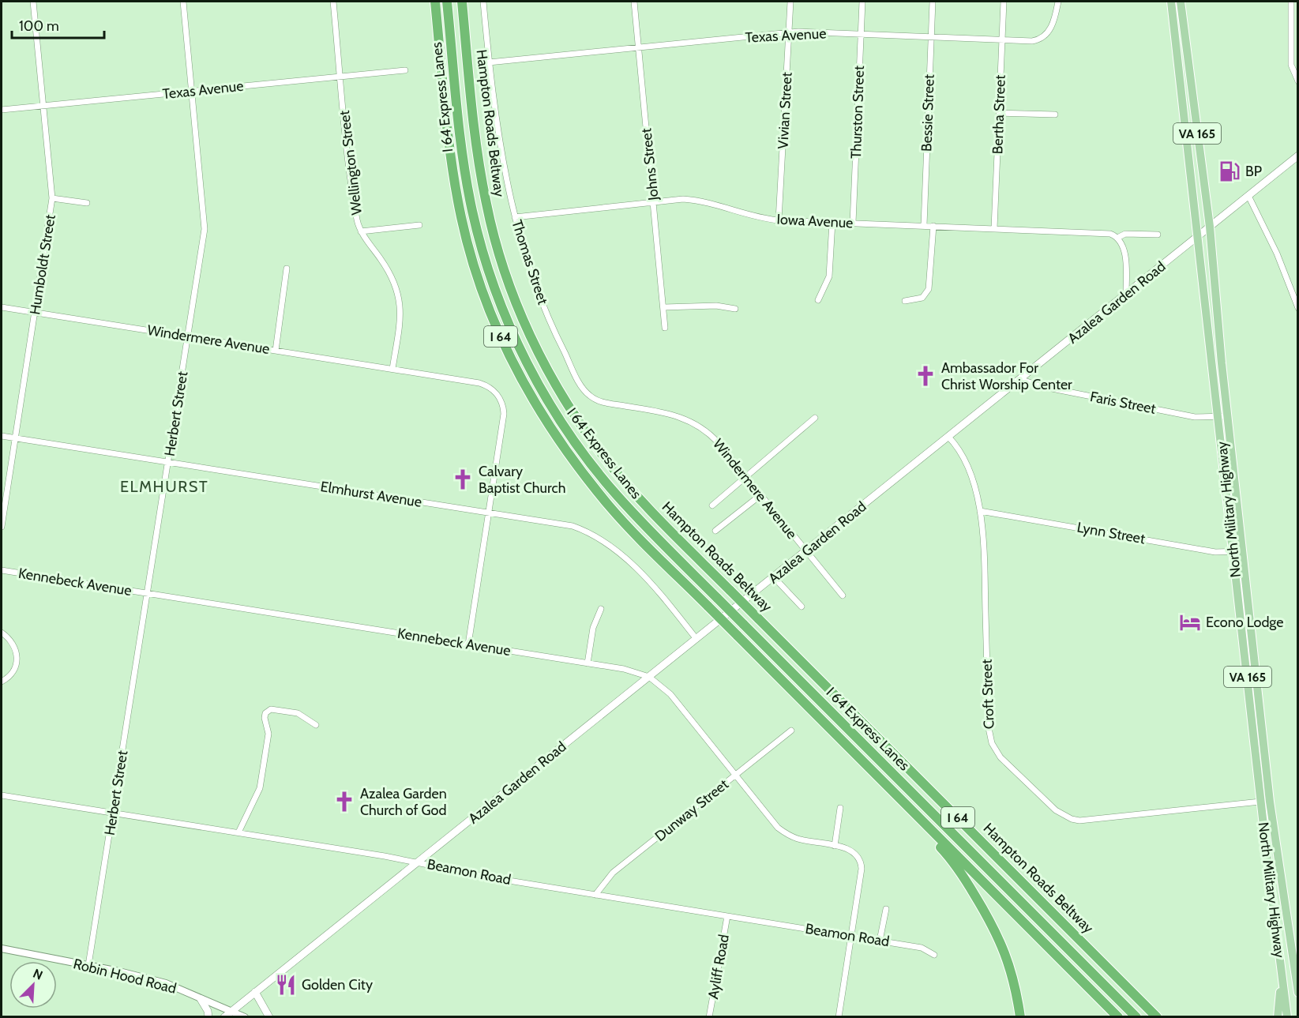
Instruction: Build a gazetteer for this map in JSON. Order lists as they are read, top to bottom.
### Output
{
  "streets": {
    "highway": ["I 64 Express Lanes", "Hampton Roads Beltway", "I 64"],
    "main road": ["VA 165", "Azalea Garden Road", "North Military Highway"],
    "street": [
      "Texas Avenue",
      "Vivian Street",
      "Thurston Street",
      "Bessie Street",
      "Bertha Street",
      "Wellington Street",
      "Johns Street",
      "Iowa Avenue",
      "Thomas Street",
      "Humboldt Street",
      "Windermere Avenue",
      "Faris Street",
      "Herbert Street",
      "Elmhurst Avenue",
      "Lynn Street",
      "Kennebeck Avenue",
      "Croft Street",
      "Dunway Street",
      "Beamon Road",
      "Ayliff Road",
      "Robin Hood Road"
    ]
  },
  "crossings": [
    ["Texas Avenue", "Vivian Street"],
    ["Texas Avenue", "Thurston Street"],
    ["Texas Avenue", "Bessie Street"],
    ["Texas Avenue", "Bertha Street"],
    ["Texas Avenue", "Wellington Street"],
    ["Texas Avenue", "Johns Street"],
    ["Texas Avenue", "Thomas Street"],
    ["Texas Avenue", "Humboldt Street"],
    ["Texas Avenue", "Herbert Street"],
    ["Vivian Street", "Iowa Avenue"],
    ["Thurston Street", "Iowa Avenue"],
    ["Bessie Street", "Iowa Avenue"],
    ["Bertha Street", "Iowa Avenue"],
    ["Wellington Street", "Windermere Avenue"],
    ["Johns Street", "Iowa Avenue"],
    ["Iowa Avenue", "Thomas Street"],
    ["Thomas Street", "Windermere Avenue"],
    ["Humboldt Street", "Windermere Avenue"],
    ["Humboldt Street", "Elmhurst Avenue"],
    ["Azalea Garden Road", "Windermere Avenue"],
    ["Azalea Garden Road", "Faris Street"],
    ["Azalea Garden Road", "Elmhurst Avenue"],
    ["Azalea Garden Road", "North Military Highway"],
    ["Azalea Garden Road", "Kennebeck Avenue"],
    ["Azalea Garden Road", "Croft Street"],
    ["Azalea Garden Road", "Beamon Road"],
    ["Azalea Garden Road", "Robin Hood Road"],
    ["Windermere Avenue", "Herbert Street"],
    ["Windermere Avenue", "Elmhurst Avenue"],
    ["Faris Street", "North Military Highway"],
    ["Herbert Street", "Elmhurst Avenue"],
    ["Herbert Street", "Kennebeck Avenue"],
    ["Herbert Street", "Beamon Road"],
    ["Herbert Street", "Robin Hood Road"],
    ["North Military Highway", "Lynn Street"],
    ["North Military Highway", "Croft Street"],
    ["Lynn Street", "Croft Street"],
    ["Kennebeck Avenue", "Dunway Street"],
    ["Kennebeck Avenue", "Beamon Road"],
    ["Dunway Street", "Beamon Road"],
    ["Beamon Road", "Ayliff Road"]
  ],
  "districts": ["ELMHURST"],
  "places": {
    "fuel station": ["BP"],
    "church": ["Ambassador For Christ Worship Center", "Calvary Baptist Church", "Azalea Garden Church of God"],
    "hotel": ["Econo Lodge"],
    "restaurant": ["Golden City"]
  },
  "scale_bar": "100 m",
  "north": "top right"
}
